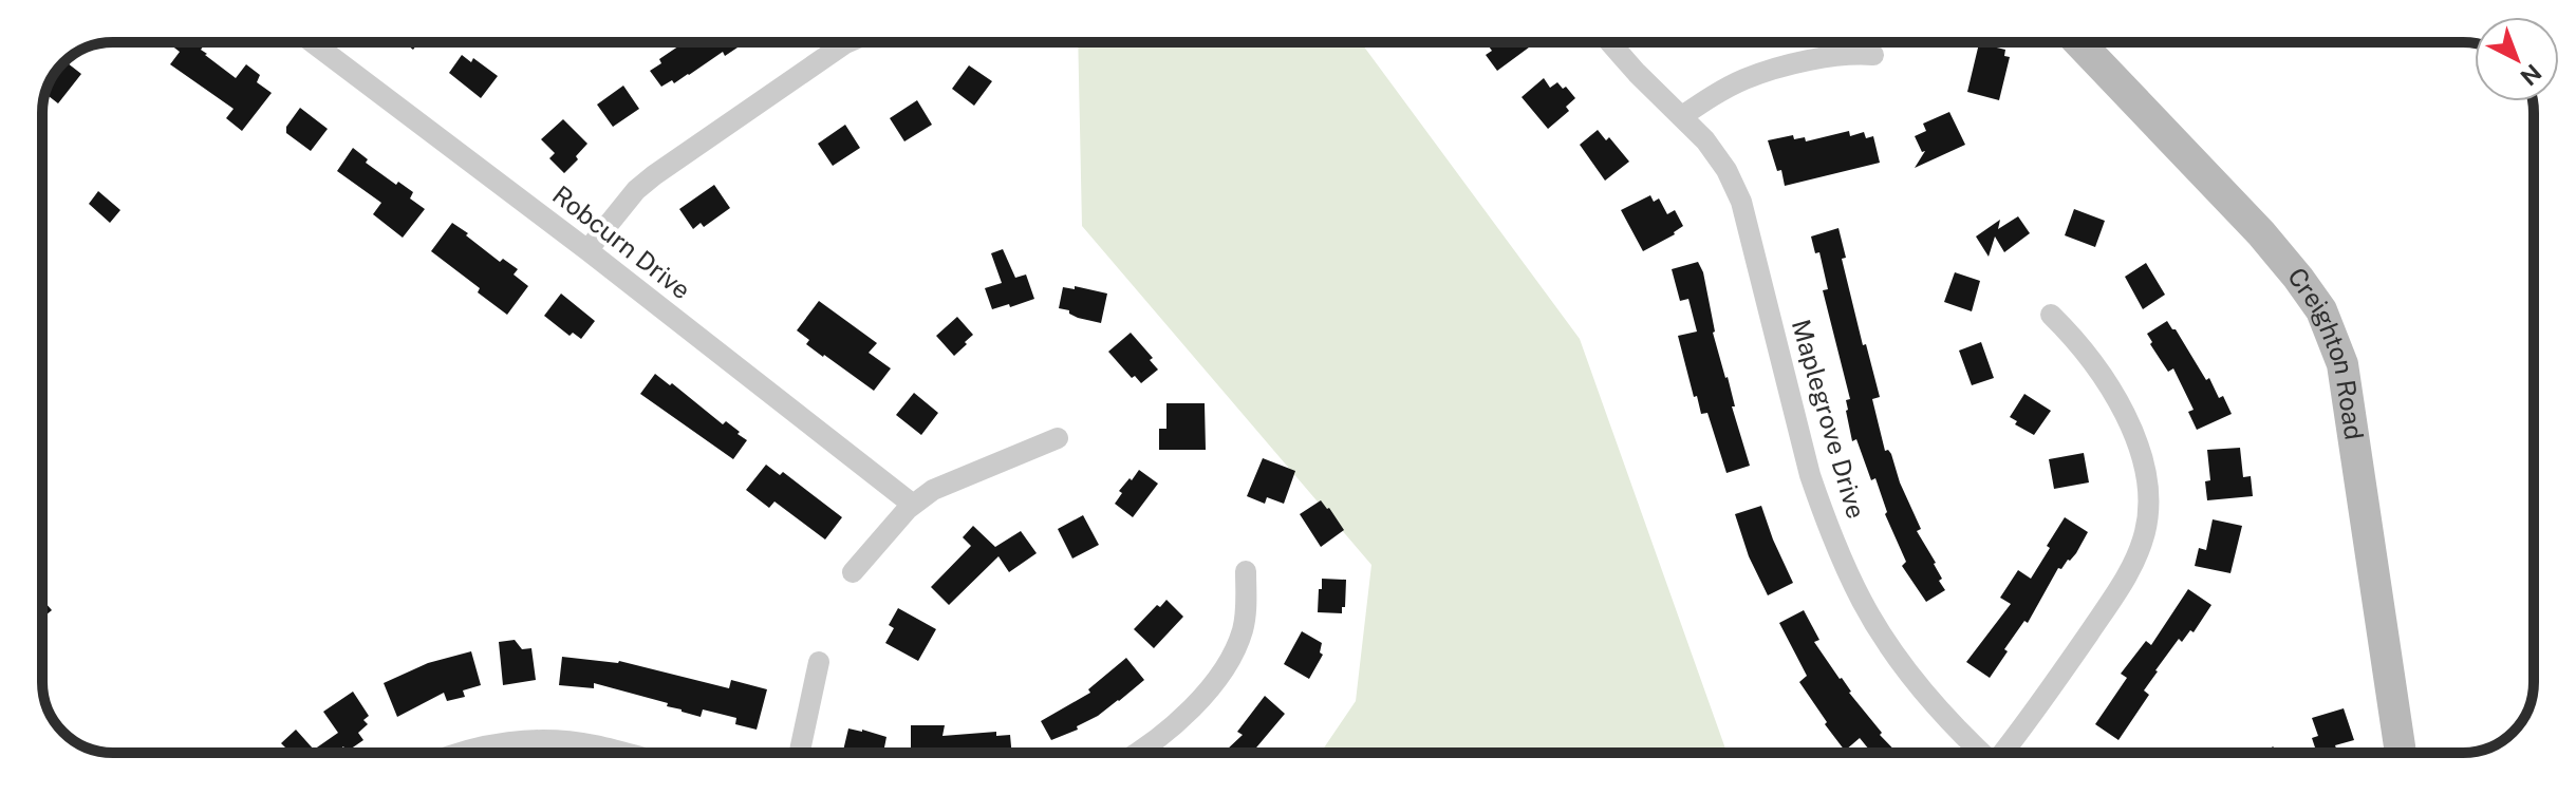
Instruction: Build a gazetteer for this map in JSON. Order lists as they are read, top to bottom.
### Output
{
  "streets": {
    "main road": ["Creighton Road"],
    "street": ["Robcurn Drive", "Maplegrove Drive"]
  },
  "north": "bottom right"
}
